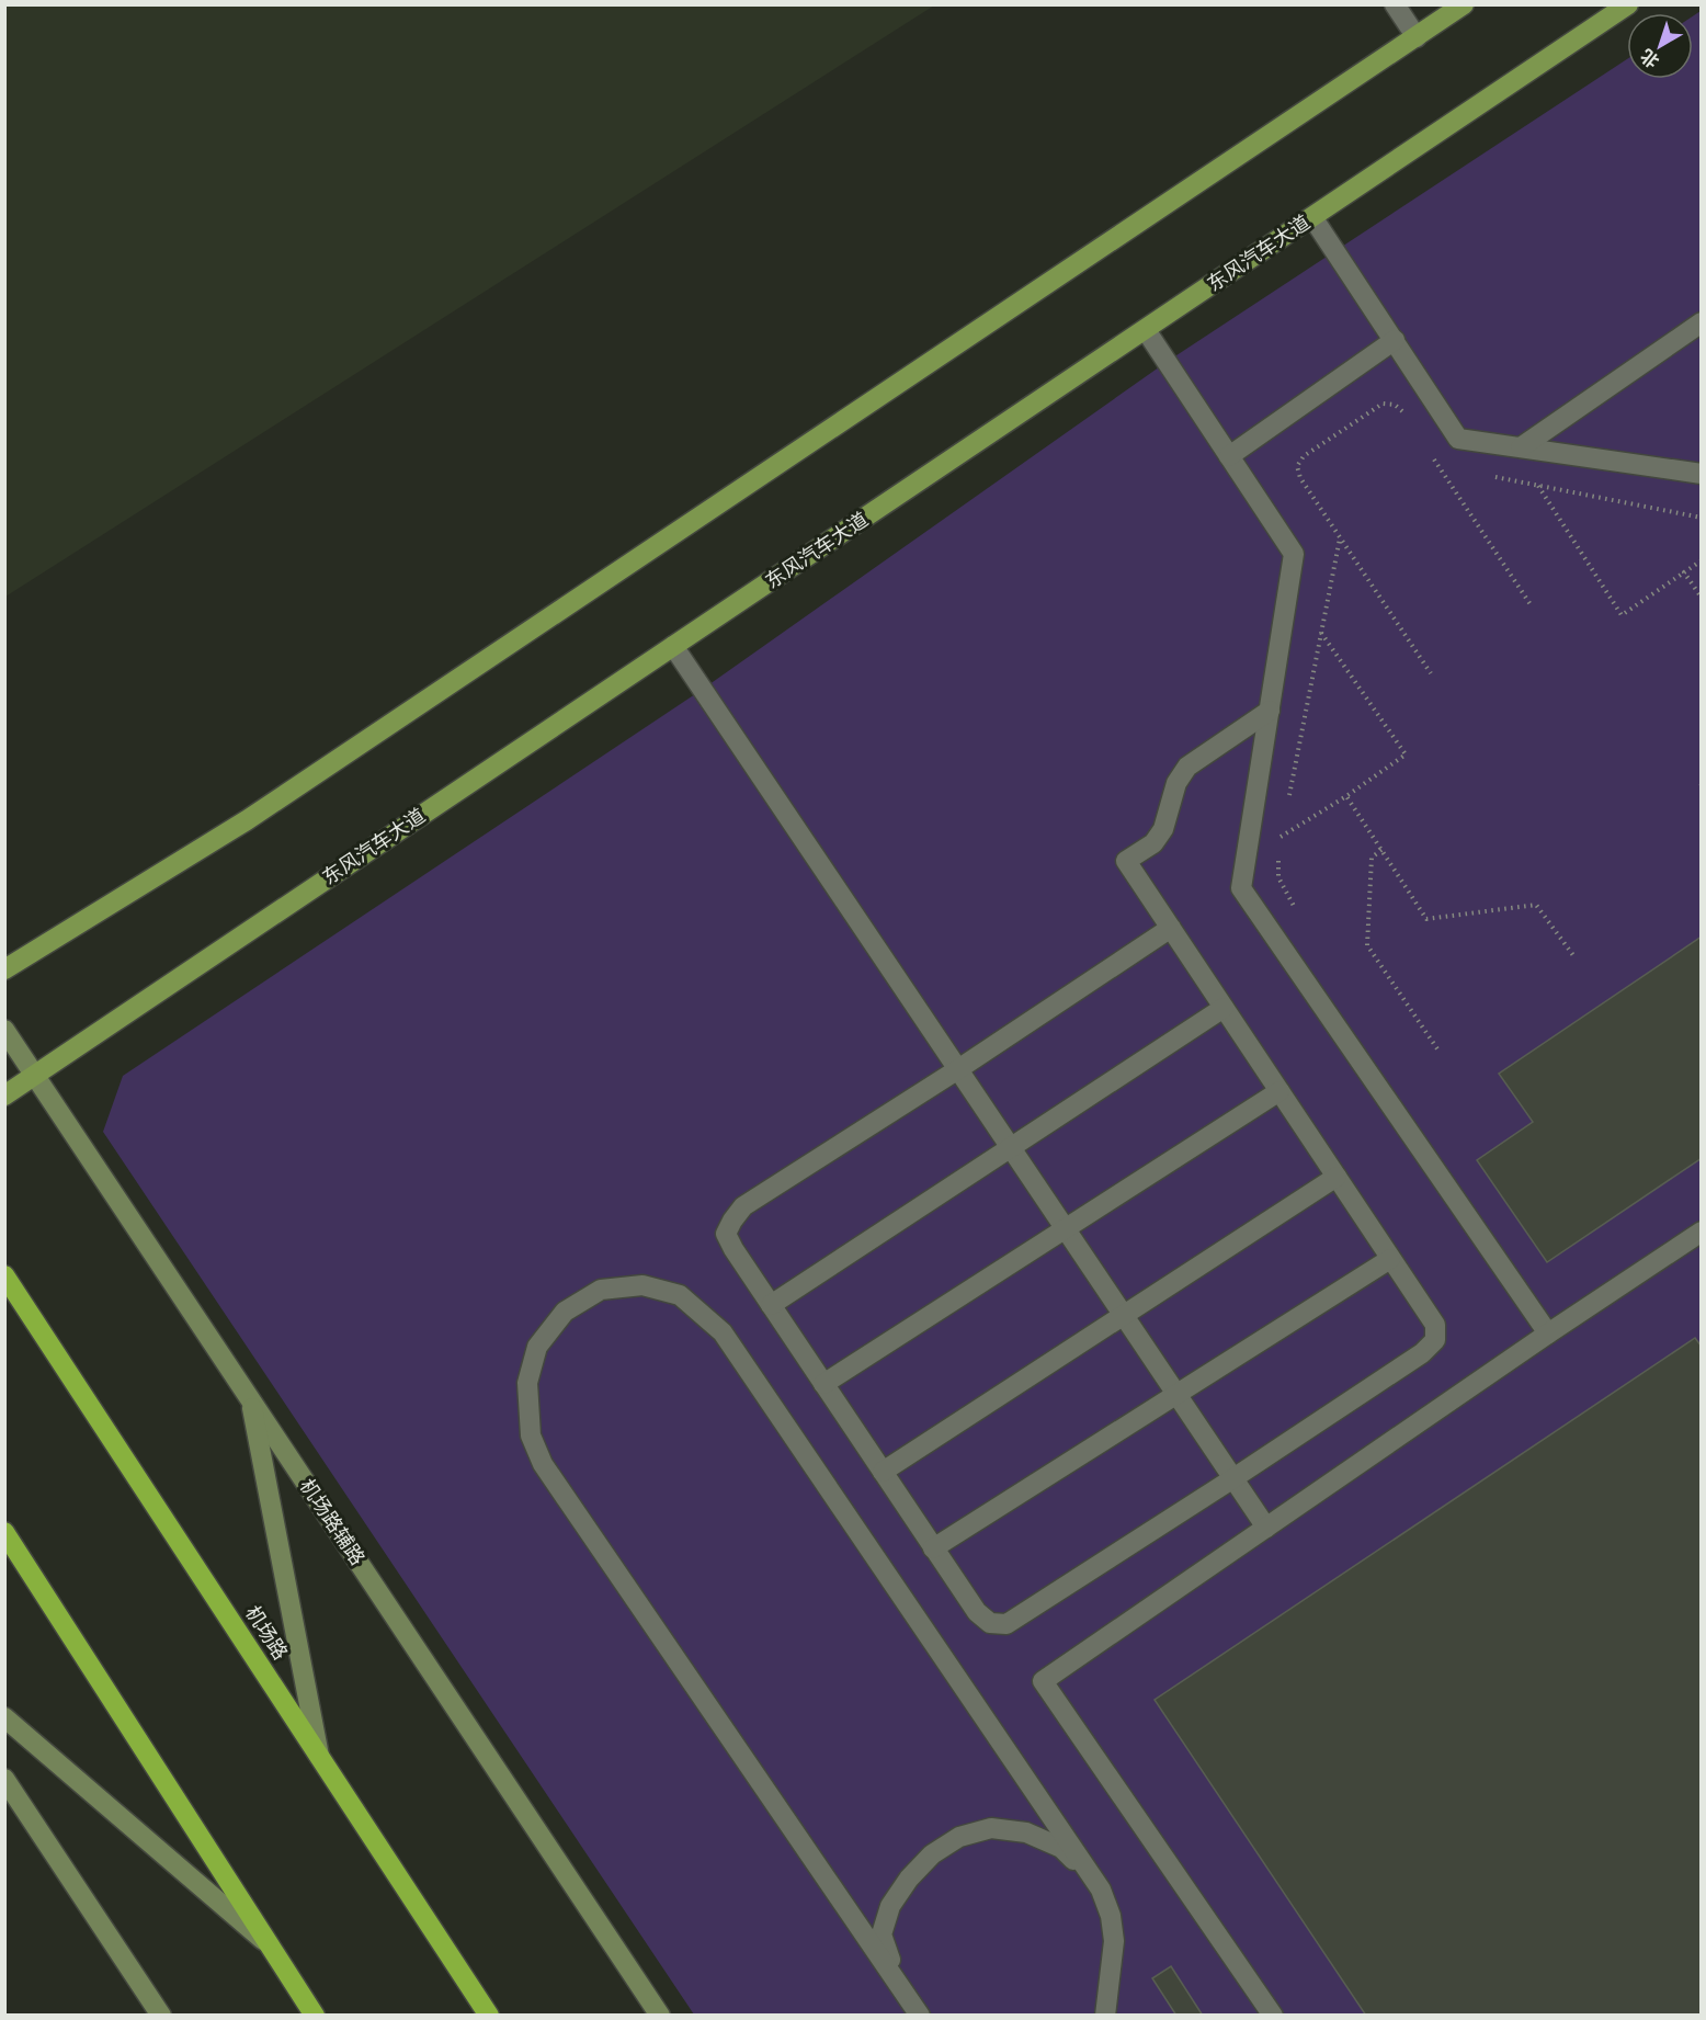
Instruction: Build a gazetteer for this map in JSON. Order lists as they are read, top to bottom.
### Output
{
  "streets": {
    "highway": ["机场路"],
    "main road": ["东风汽车大道"],
    "street": ["机场路辅路"]
  },
  "crossings": [
    ["东风汽车大道", "机场路辅路"]
  ],
  "north": "bottom left"
}
